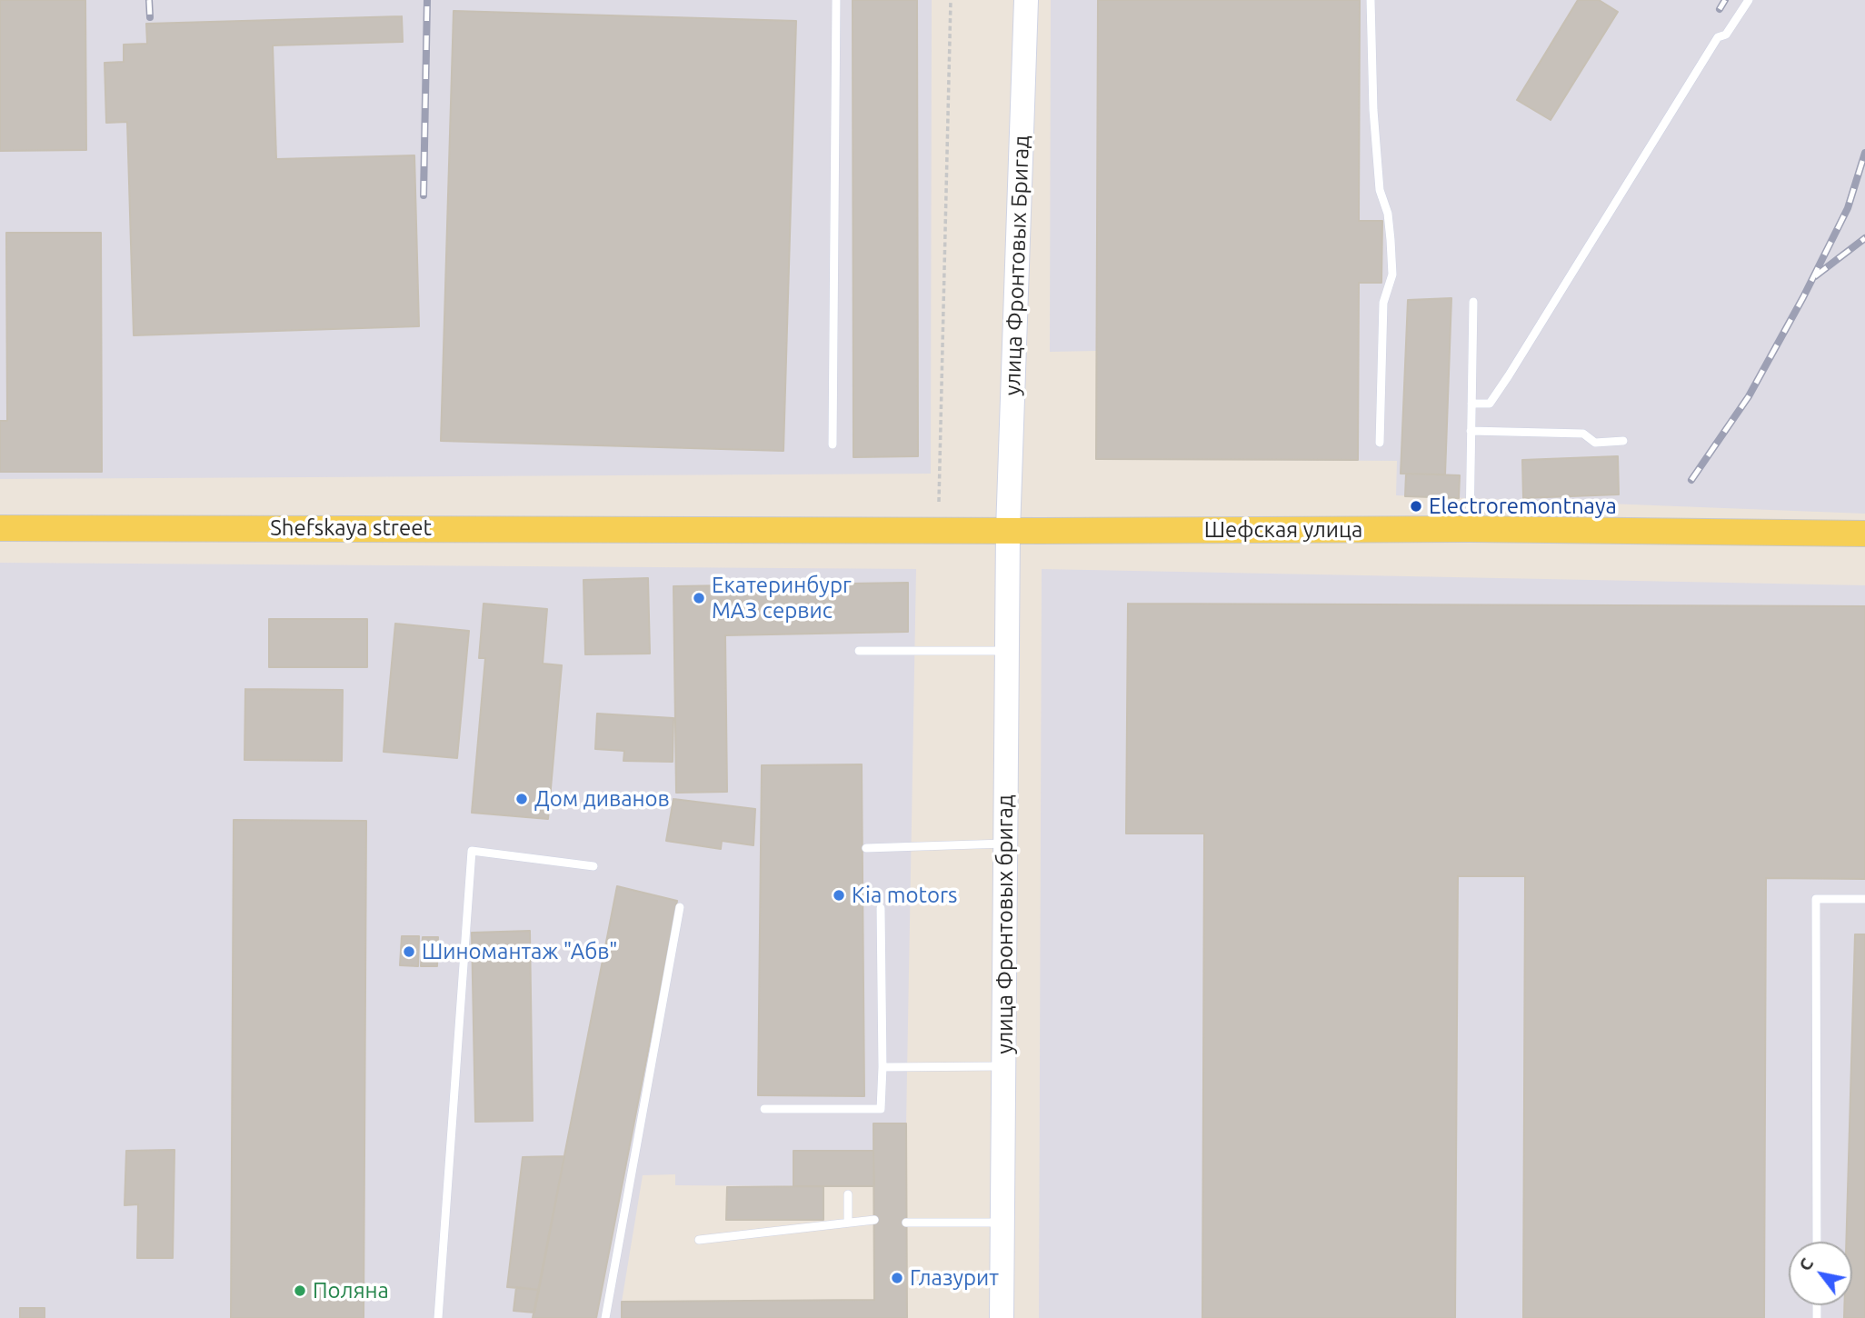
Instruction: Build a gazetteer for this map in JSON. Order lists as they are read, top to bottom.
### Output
{
  "streets": {
    "main road": ["улица Фронтовых Бригад", "Шефская улица", "улица Фронтовых бригад"]
  },
  "crossings": [
    ["улица Фронтовых Бригад", "Шефская улица"],
    ["улица Фронтовых Бригад", "улица Фронтовых бригад"],
    ["Шефская улица", "улица Фронтовых бригад"]
  ],
  "places": [
    "Electroremontnaya",
    "Екатеринбург МАЗ сервис",
    "Дом диванов",
    "Kia motors",
    "Шиномантаж \"Абв\"",
    "Глазурит",
    "Поляна"
  ],
  "north": "top left"
}
